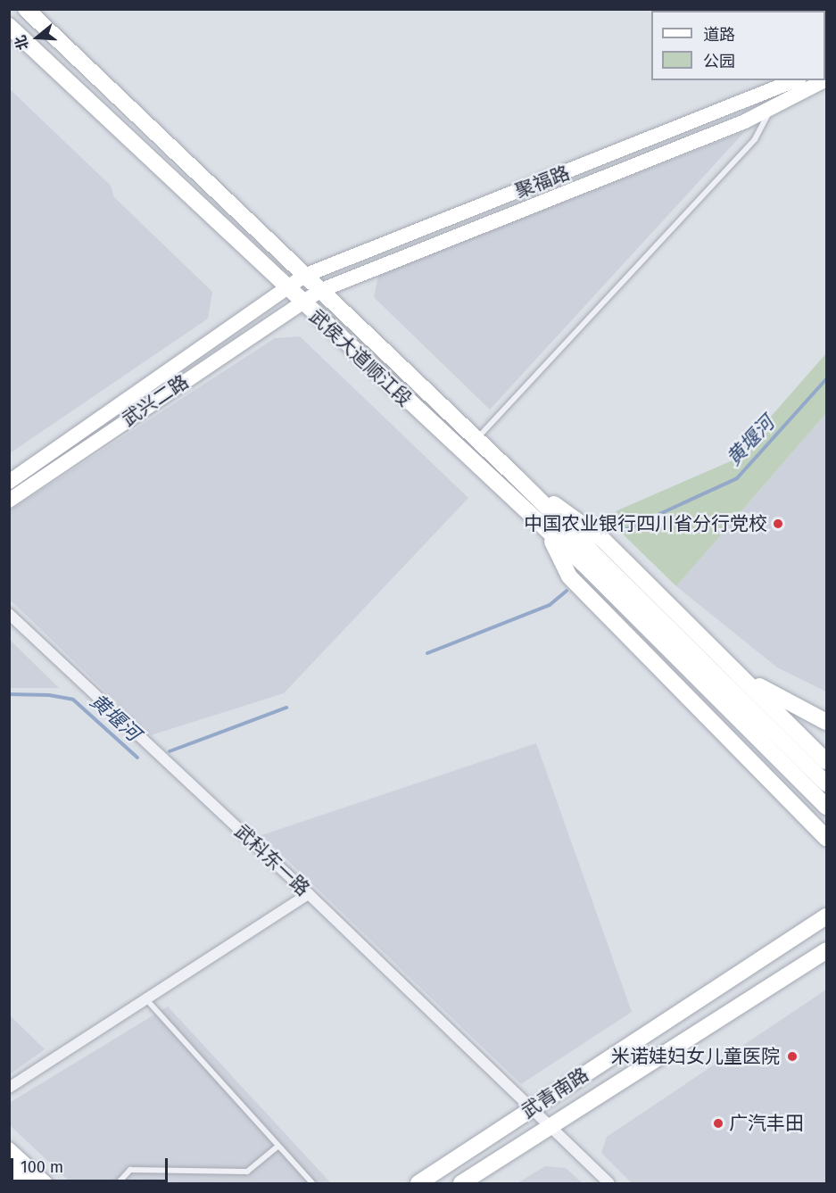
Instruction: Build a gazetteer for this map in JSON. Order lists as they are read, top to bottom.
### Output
{
  "streets": {
    "main road": ["武侯大道顺江段", "武青南路"],
    "street": ["聚福路", "武兴二路", "武科东一路"]
  },
  "crossings": [
    ["聚福路", "武侯大道顺江段"],
    ["武侯大道顺江段", "武兴二路"],
    ["武科东一路", "武青南路"]
  ],
  "water": ["黄堰河"],
  "places": ["中国农业银行四川省分行党校", "米诺娃妇女儿童医院", "广汽丰田"],
  "legend": ["道路", "公园"],
  "scale_bar": "100 m",
  "north": "left"
}
